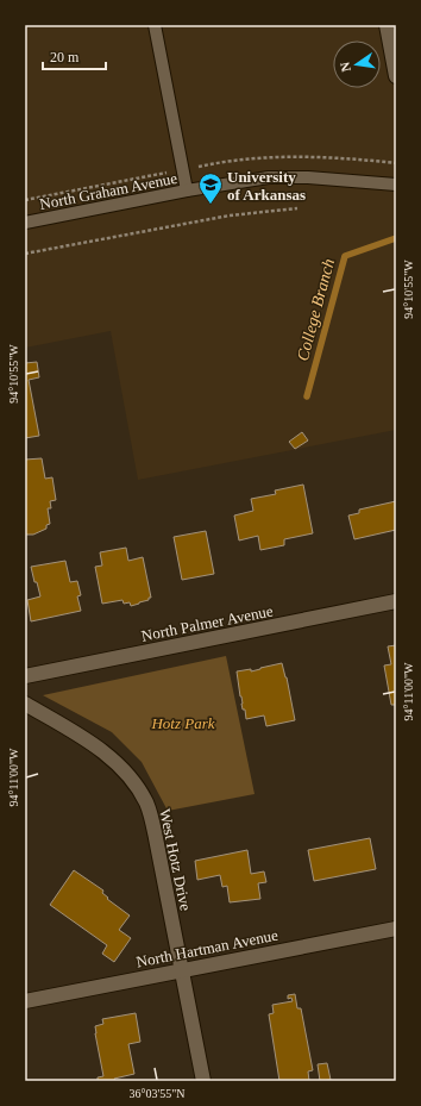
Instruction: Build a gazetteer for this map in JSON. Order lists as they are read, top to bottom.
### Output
{
  "streets": {
    "street": ["North Palmer Avenue", "West Hotz Drive", "North Hartman Avenue"],
    "lane": ["North Graham Avenue"]
  },
  "crossings": [
    ["West Hotz Drive", "North Hartman Avenue"]
  ],
  "water": ["College Branch"],
  "parks": ["Hotz Park"],
  "places": {
    "school or university": ["University of Arkansas"]
  },
  "scale_bar": "20 m",
  "north": "left",
  "coordinates": ["94°10'55\"W", "94°11'00\"W", "36°03'55\"N"]
}
